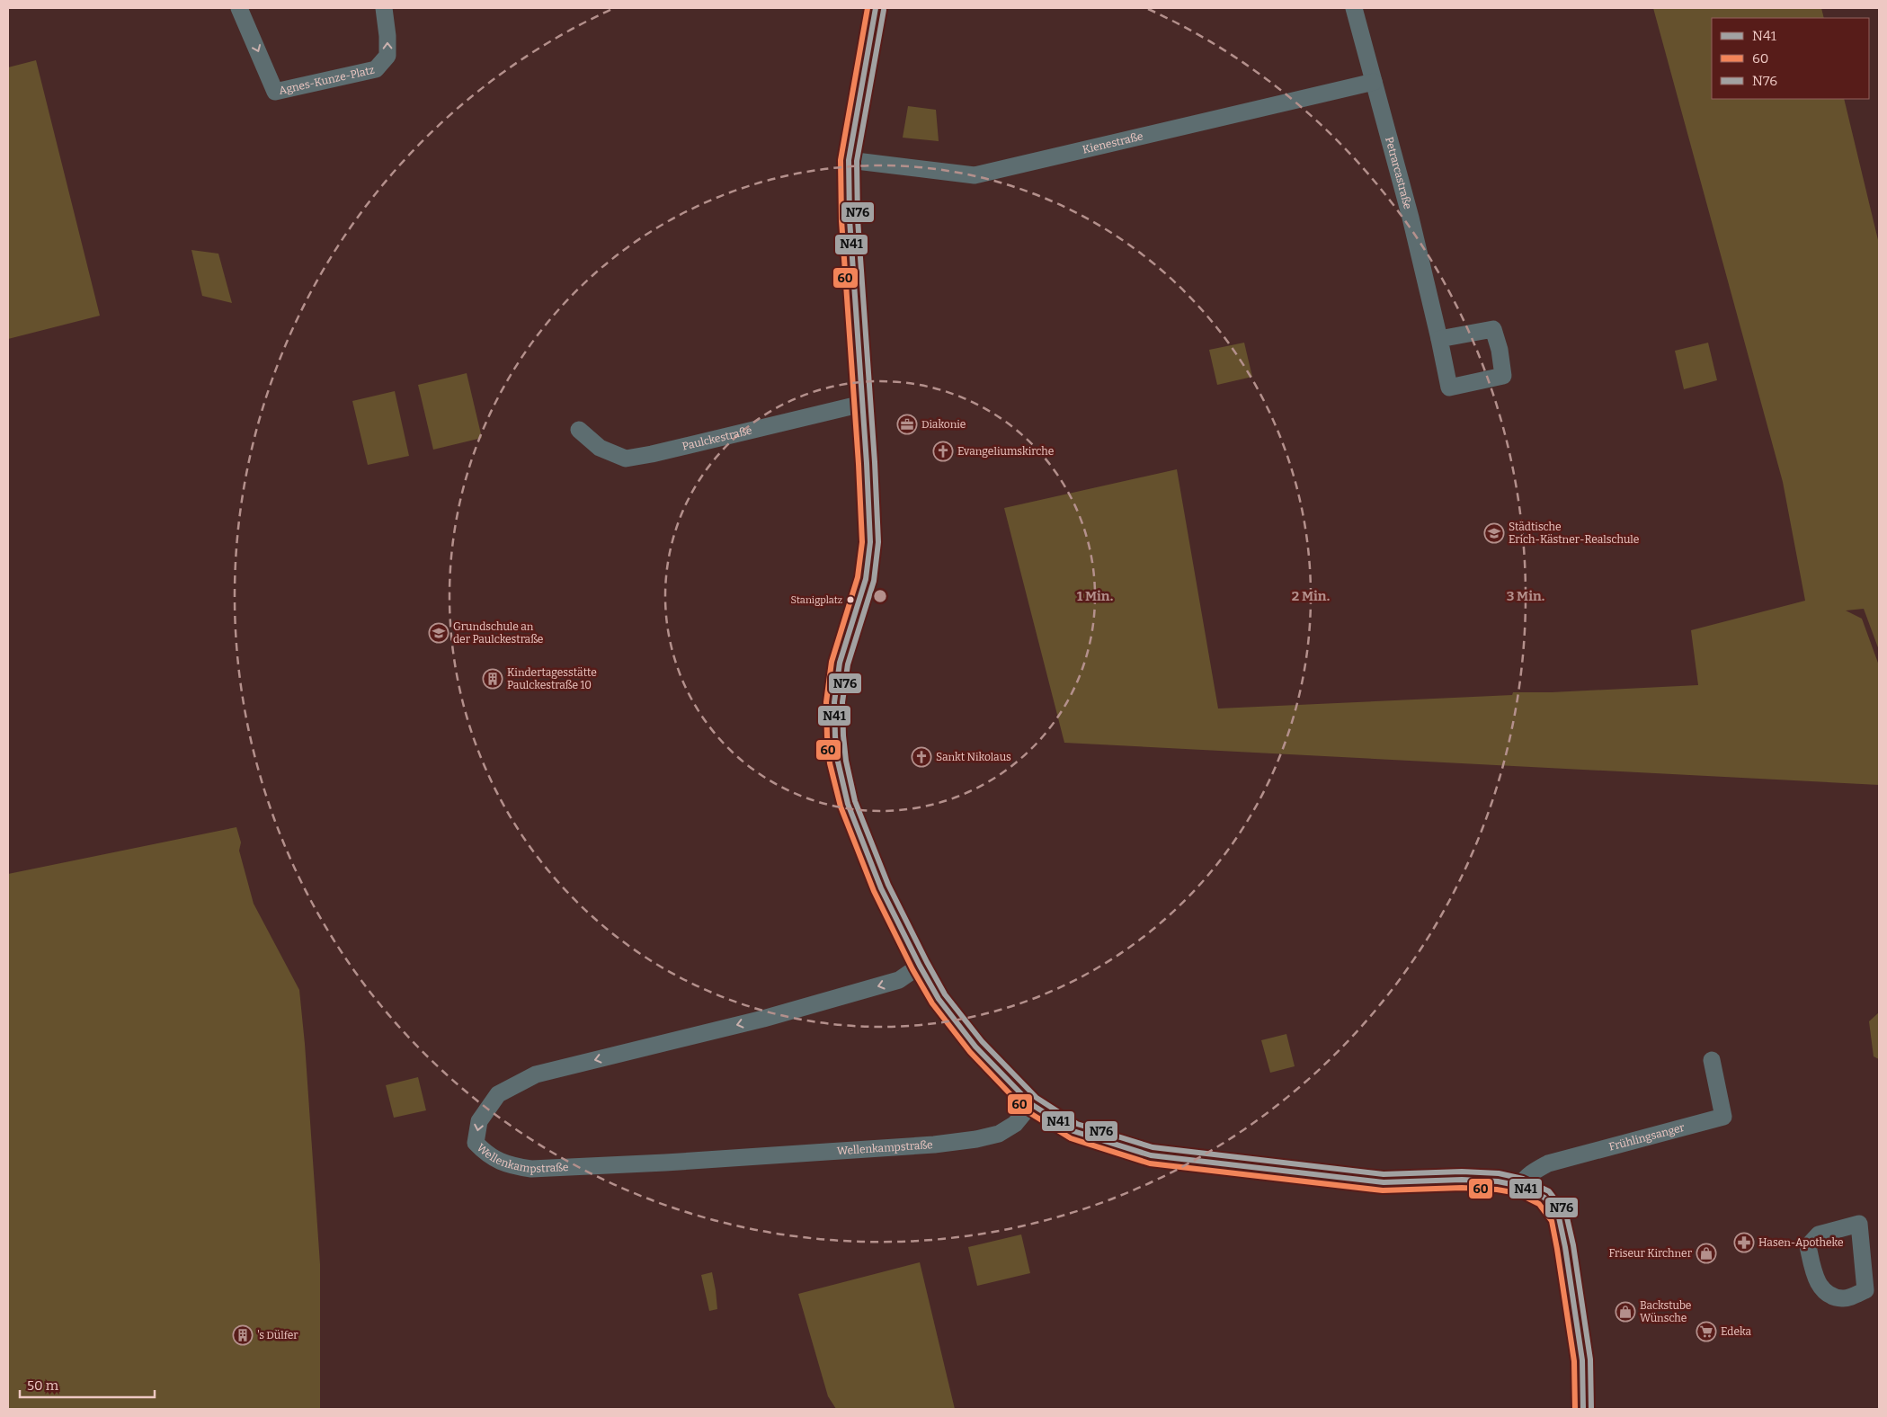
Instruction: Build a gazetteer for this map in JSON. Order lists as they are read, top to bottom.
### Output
{
  "streets": {
    "street": [
      "Agnes-Kunze-Platz",
      "Kienestraße",
      "Petrarcastraße",
      "Paulckestraße",
      "Frühlingsanger",
      "Wellenkampstraße"
    ]
  },
  "crossings": [
    ["Kienestraße", "Petrarcastraße"]
  ],
  "places": {
    "office": ["Diakonie"],
    "church": ["Evangeliumskirche", "Sankt Nikolaus"],
    "school or university": ["Städtische Erich-Kästner-Realschule", "Grundschule an der Paulckestraße"],
    "other": ["Stanigplatz"],
    "building": ["Kindertagesstätte Paulckestraße 10", "'s Dülfer"],
    "pharmacy": ["Hasen-Apotheke"],
    "shop": ["Friseur Kirchner", "Backstube Wünsche"],
    "supermarket": ["Edeka"]
  },
  "lines": ["transit line N41", "transit line 60", "transit line N76"],
  "legend": ["N41", "60", "N76"],
  "scale_bar": "50 m",
  "rings": ["1 Min.", "2 Min.", "3 Min."]
}
